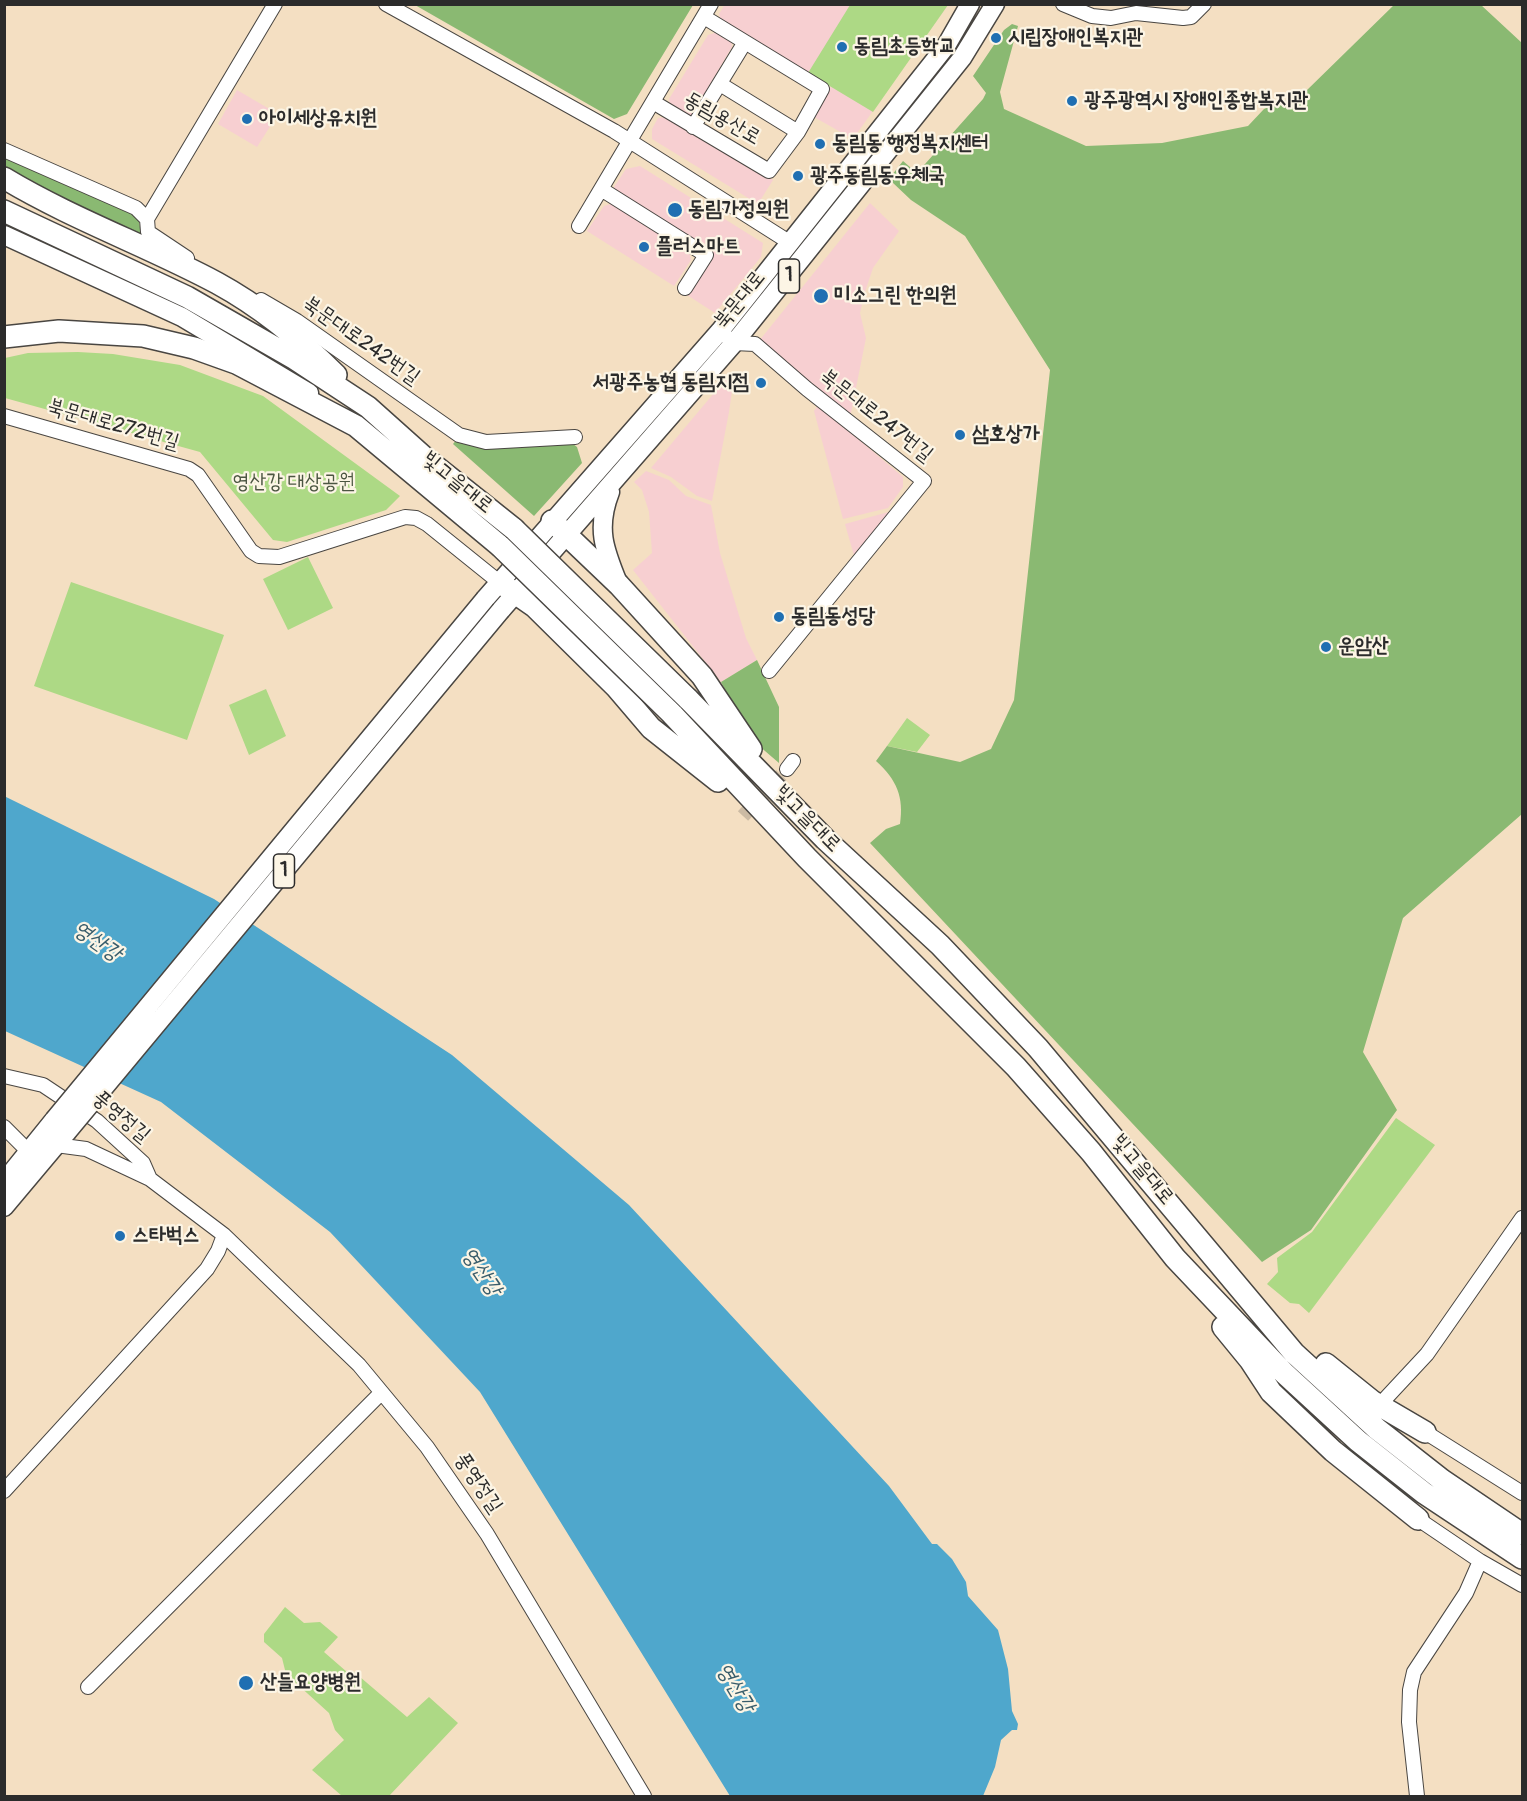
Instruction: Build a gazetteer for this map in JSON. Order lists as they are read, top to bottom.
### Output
{
  "streets": {
    "highway": ["빛고을대로"],
    "main road": ["1", "북문대로"],
    "street": [
      "동림용산로",
      "북문대로242번길",
      "북문대로247번길",
      "북문대로272번길",
      "풍영정길"
    ]
  },
  "crossings": [
    ["1", "북문대로"],
    ["북문대로", "북문대로247번길"],
    ["북문대로", "북문대로272번길"]
  ],
  "water": ["영산강"],
  "parks": ["영산강 대상공원"],
  "places": [
    "시립장애인복지관",
    "동림초등학교",
    "광주광역시 장애인종합복지관",
    "아이세상유치원",
    "동림동 행정복지센터",
    "광주동림동우체국",
    "동림가정의원",
    "플러스마트",
    "미소그린 한의원",
    "서광주농협 동림지점",
    "삼호상가",
    "동림동성당",
    "운암산",
    "스타벅스",
    "산들요양병원"
  ]
}
